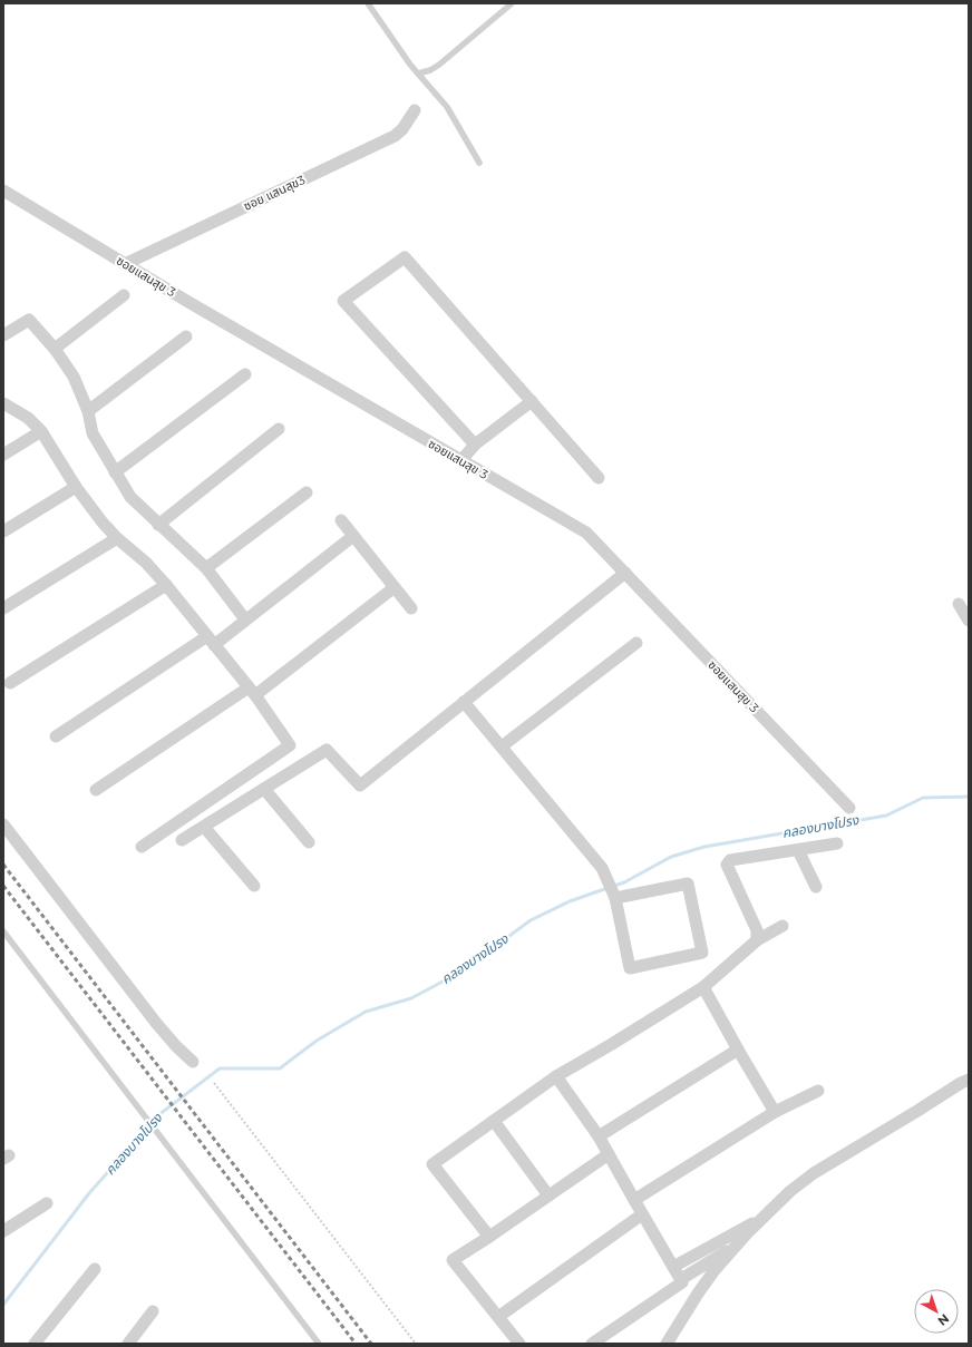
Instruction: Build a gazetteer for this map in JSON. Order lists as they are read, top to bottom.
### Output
{
  "streets": {
    "street": ["ซอย แสนสุข3", "ซอยแสนสุข 3"]
  },
  "crossings": [
    ["ซอย แสนสุข3", "ซอยแสนสุข 3"]
  ],
  "water": ["คลองบางโปรง"],
  "north": "bottom right"
}
